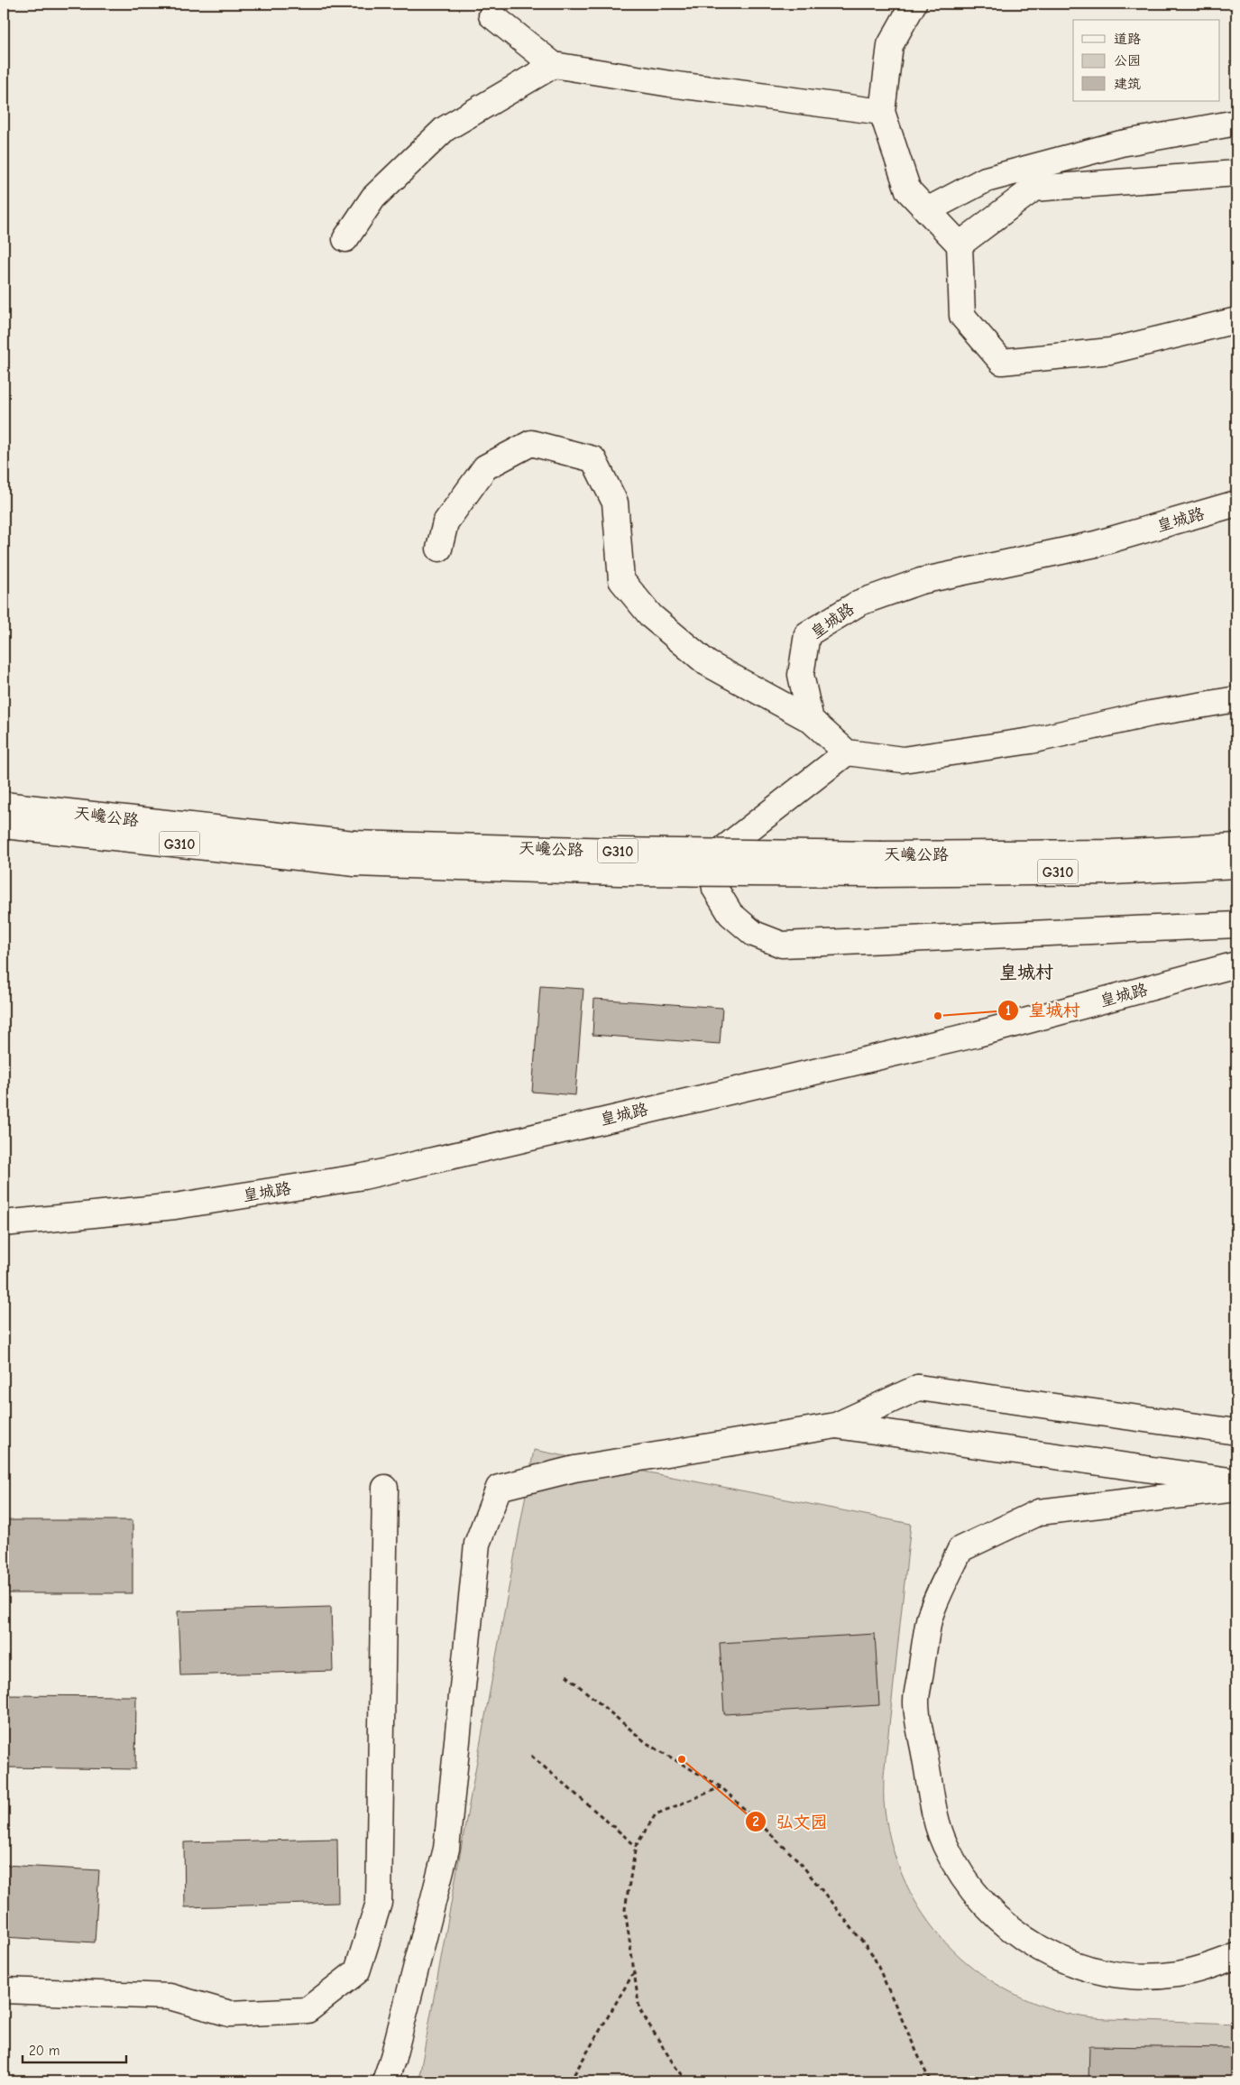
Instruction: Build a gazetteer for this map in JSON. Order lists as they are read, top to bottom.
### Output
{
  "streets": {
    "main road": ["皇城路", "天巉公路", "G310"]
  },
  "districts": ["皇城村"],
  "places": ["皇城村", "弘文园"],
  "legend": ["道路", "公园", "建筑"],
  "scale_bar": "20 m"
}
